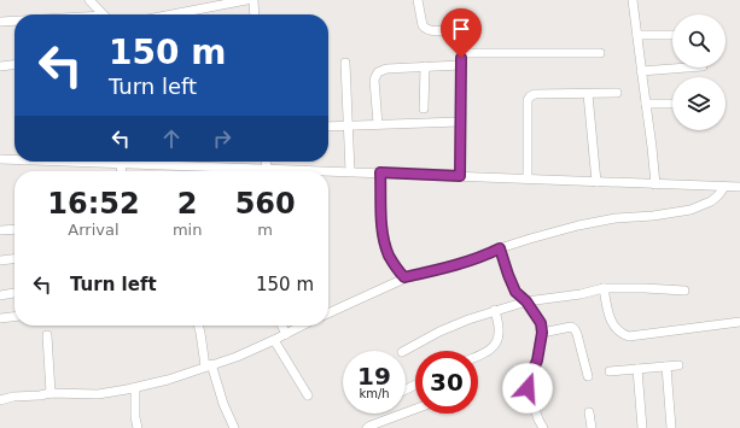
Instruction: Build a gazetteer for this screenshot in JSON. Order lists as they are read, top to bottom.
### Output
{
  "page": {
    "turn": ["150 m", "Turn left"],
    "eta": [
      "16:52",
      "Arrival",
      "2",
      "min",
      "560",
      "m"
    ],
    "list": [
      {
        "name": "Turn left",
        "value": "150 m"
      }
    ],
    "speed": "19 km/h",
    "limit": "30"
  }
}
